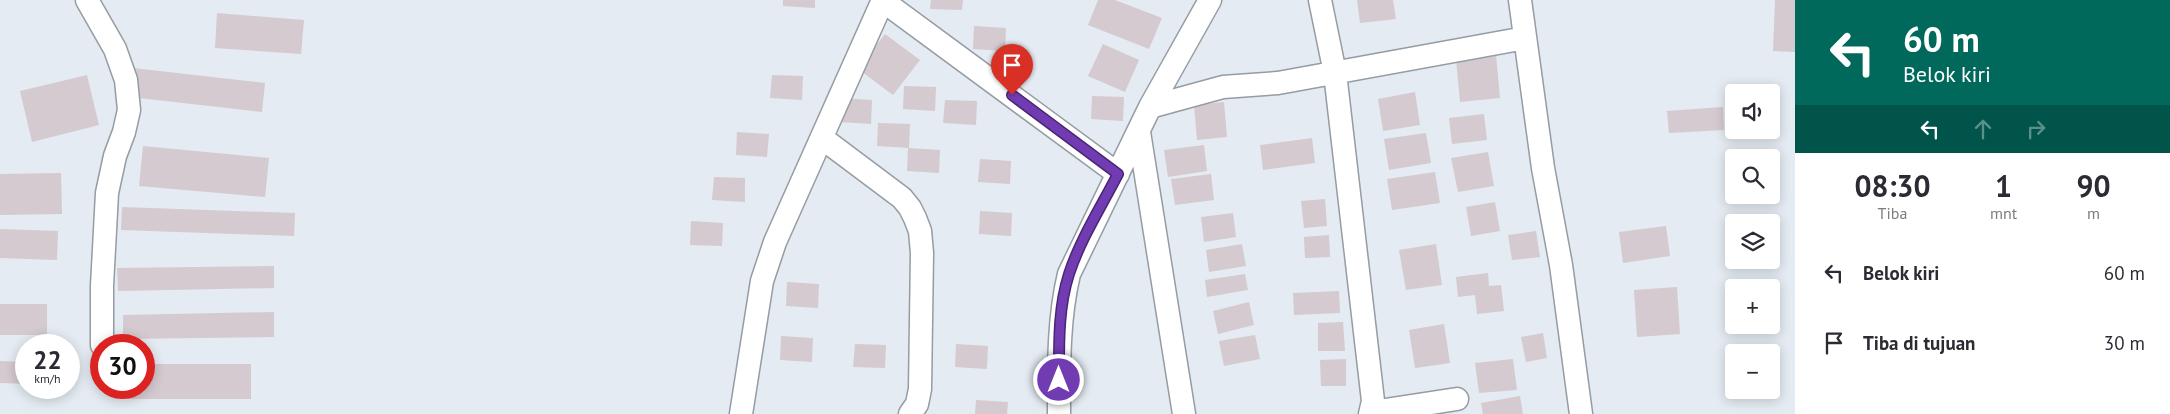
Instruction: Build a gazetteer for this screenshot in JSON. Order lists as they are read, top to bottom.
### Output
{
  "page": {
    "turn": ["60 m", "Belok kiri"],
    "map_buttons": ["+", "−"],
    "eta": [
      "08:30",
      "Tiba",
      "1",
      "mnt",
      "90",
      "m"
    ],
    "list": [
      {
        "name": "Belok kiri",
        "value": "60 m"
      },
      {
        "name": "Tiba di tujuan",
        "value": "30 m"
      }
    ],
    "speed": "22 km/h",
    "limit": "30"
  }
}
